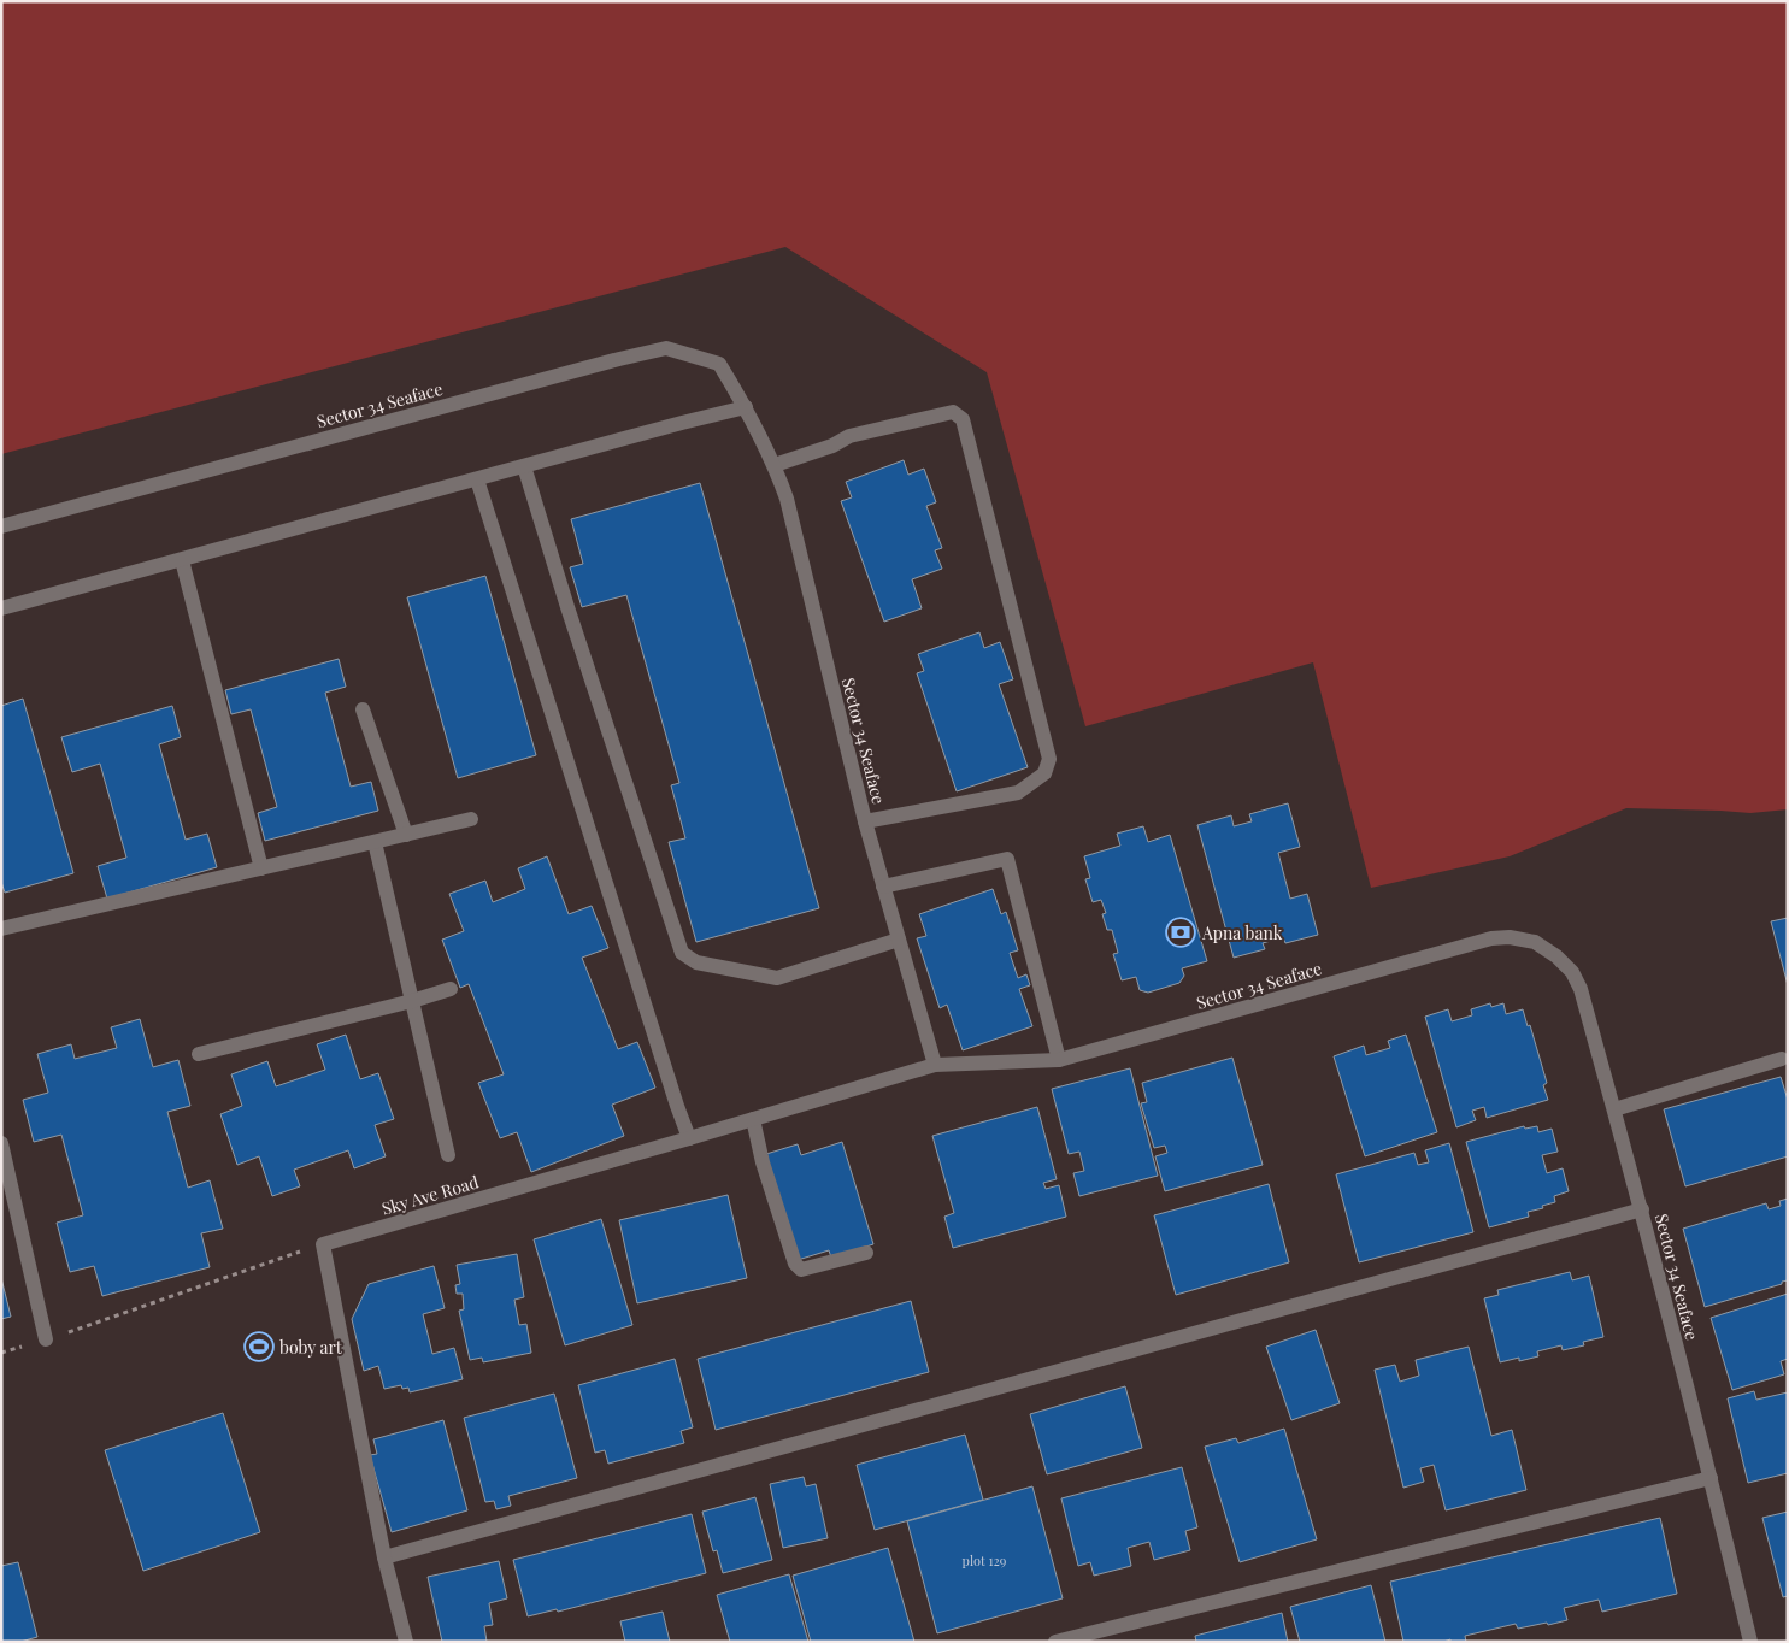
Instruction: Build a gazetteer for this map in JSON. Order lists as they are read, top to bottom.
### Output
{
  "streets": {
    "street": ["Sector 34 Seaface", "Sky Ave Road"]
  },
  "crossings": [
    ["Sector 34 Seaface", "Sky Ave Road"]
  ],
  "places": {
    "bank": ["Apna bank"],
    "sports": ["boby art"]
  },
  "house_numbers": ["plot 129"]
}
